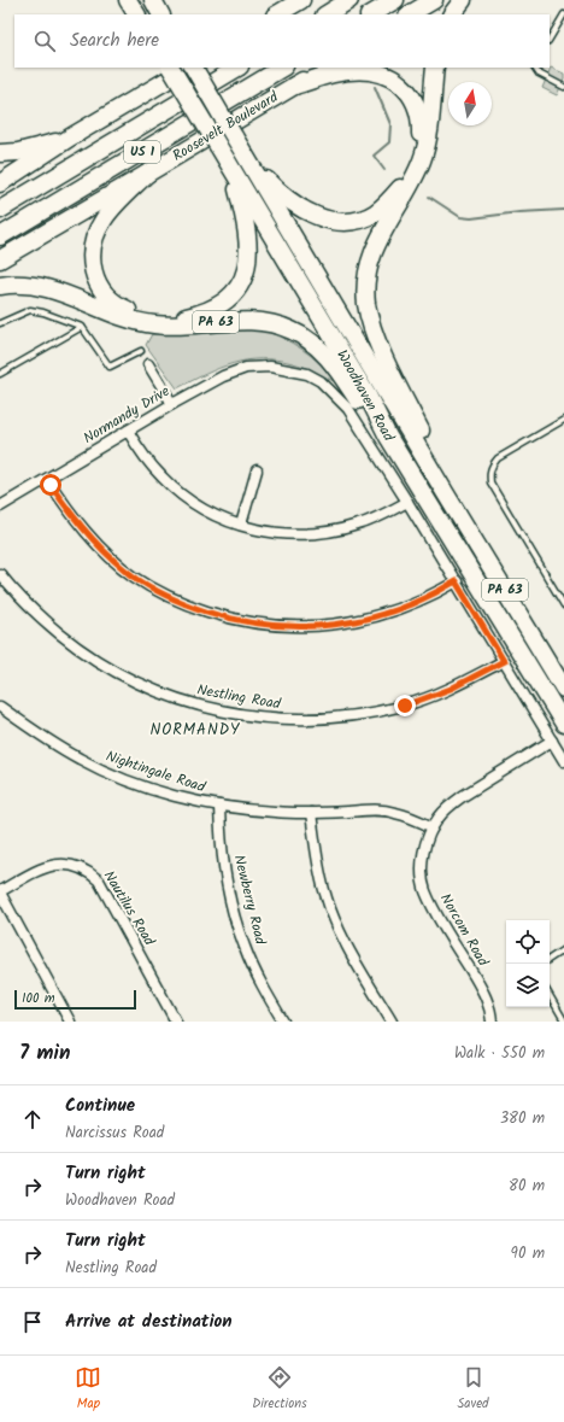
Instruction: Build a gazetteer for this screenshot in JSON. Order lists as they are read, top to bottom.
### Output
{
  "streets": {
    "highway": [
      "Roosevelt Boulevard",
      "US 1",
      "PA 63",
      "Woodhaven Road"
    ],
    "street": [
      "Normandy Drive",
      "Nestling Road",
      "Nightingale Road",
      "Newberry Road",
      "Nautilus Road",
      "Norcom Road"
    ]
  },
  "crossings": [
    ["PA 63", "Woodhaven Road"],
    ["Woodhaven Road", "Normandy Drive"],
    ["Woodhaven Road", "Nestling Road"],
    ["Woodhaven Road", "Norcom Road"],
    ["Nightingale Road", "Newberry Road"],
    ["Nightingale Road", "Norcom Road"]
  ],
  "districts": ["NORMANDY"],
  "scale_bar": "100 m",
  "north": "top",
  "page": {
    "search": "Search here",
    "scale": "100 m",
    "heading": ["7 min", "Walk · 550 m"],
    "list": [
      ["Continue", "Narcissus Road", "380 m"],
      ["Turn right", "Woodhaven Road", "80 m"],
      ["Turn right", "Nestling Road", "90 m"],
      "Arrive at destination"
    ],
    "nav": ["Map", "Directions", "Saved"]
  }
}
